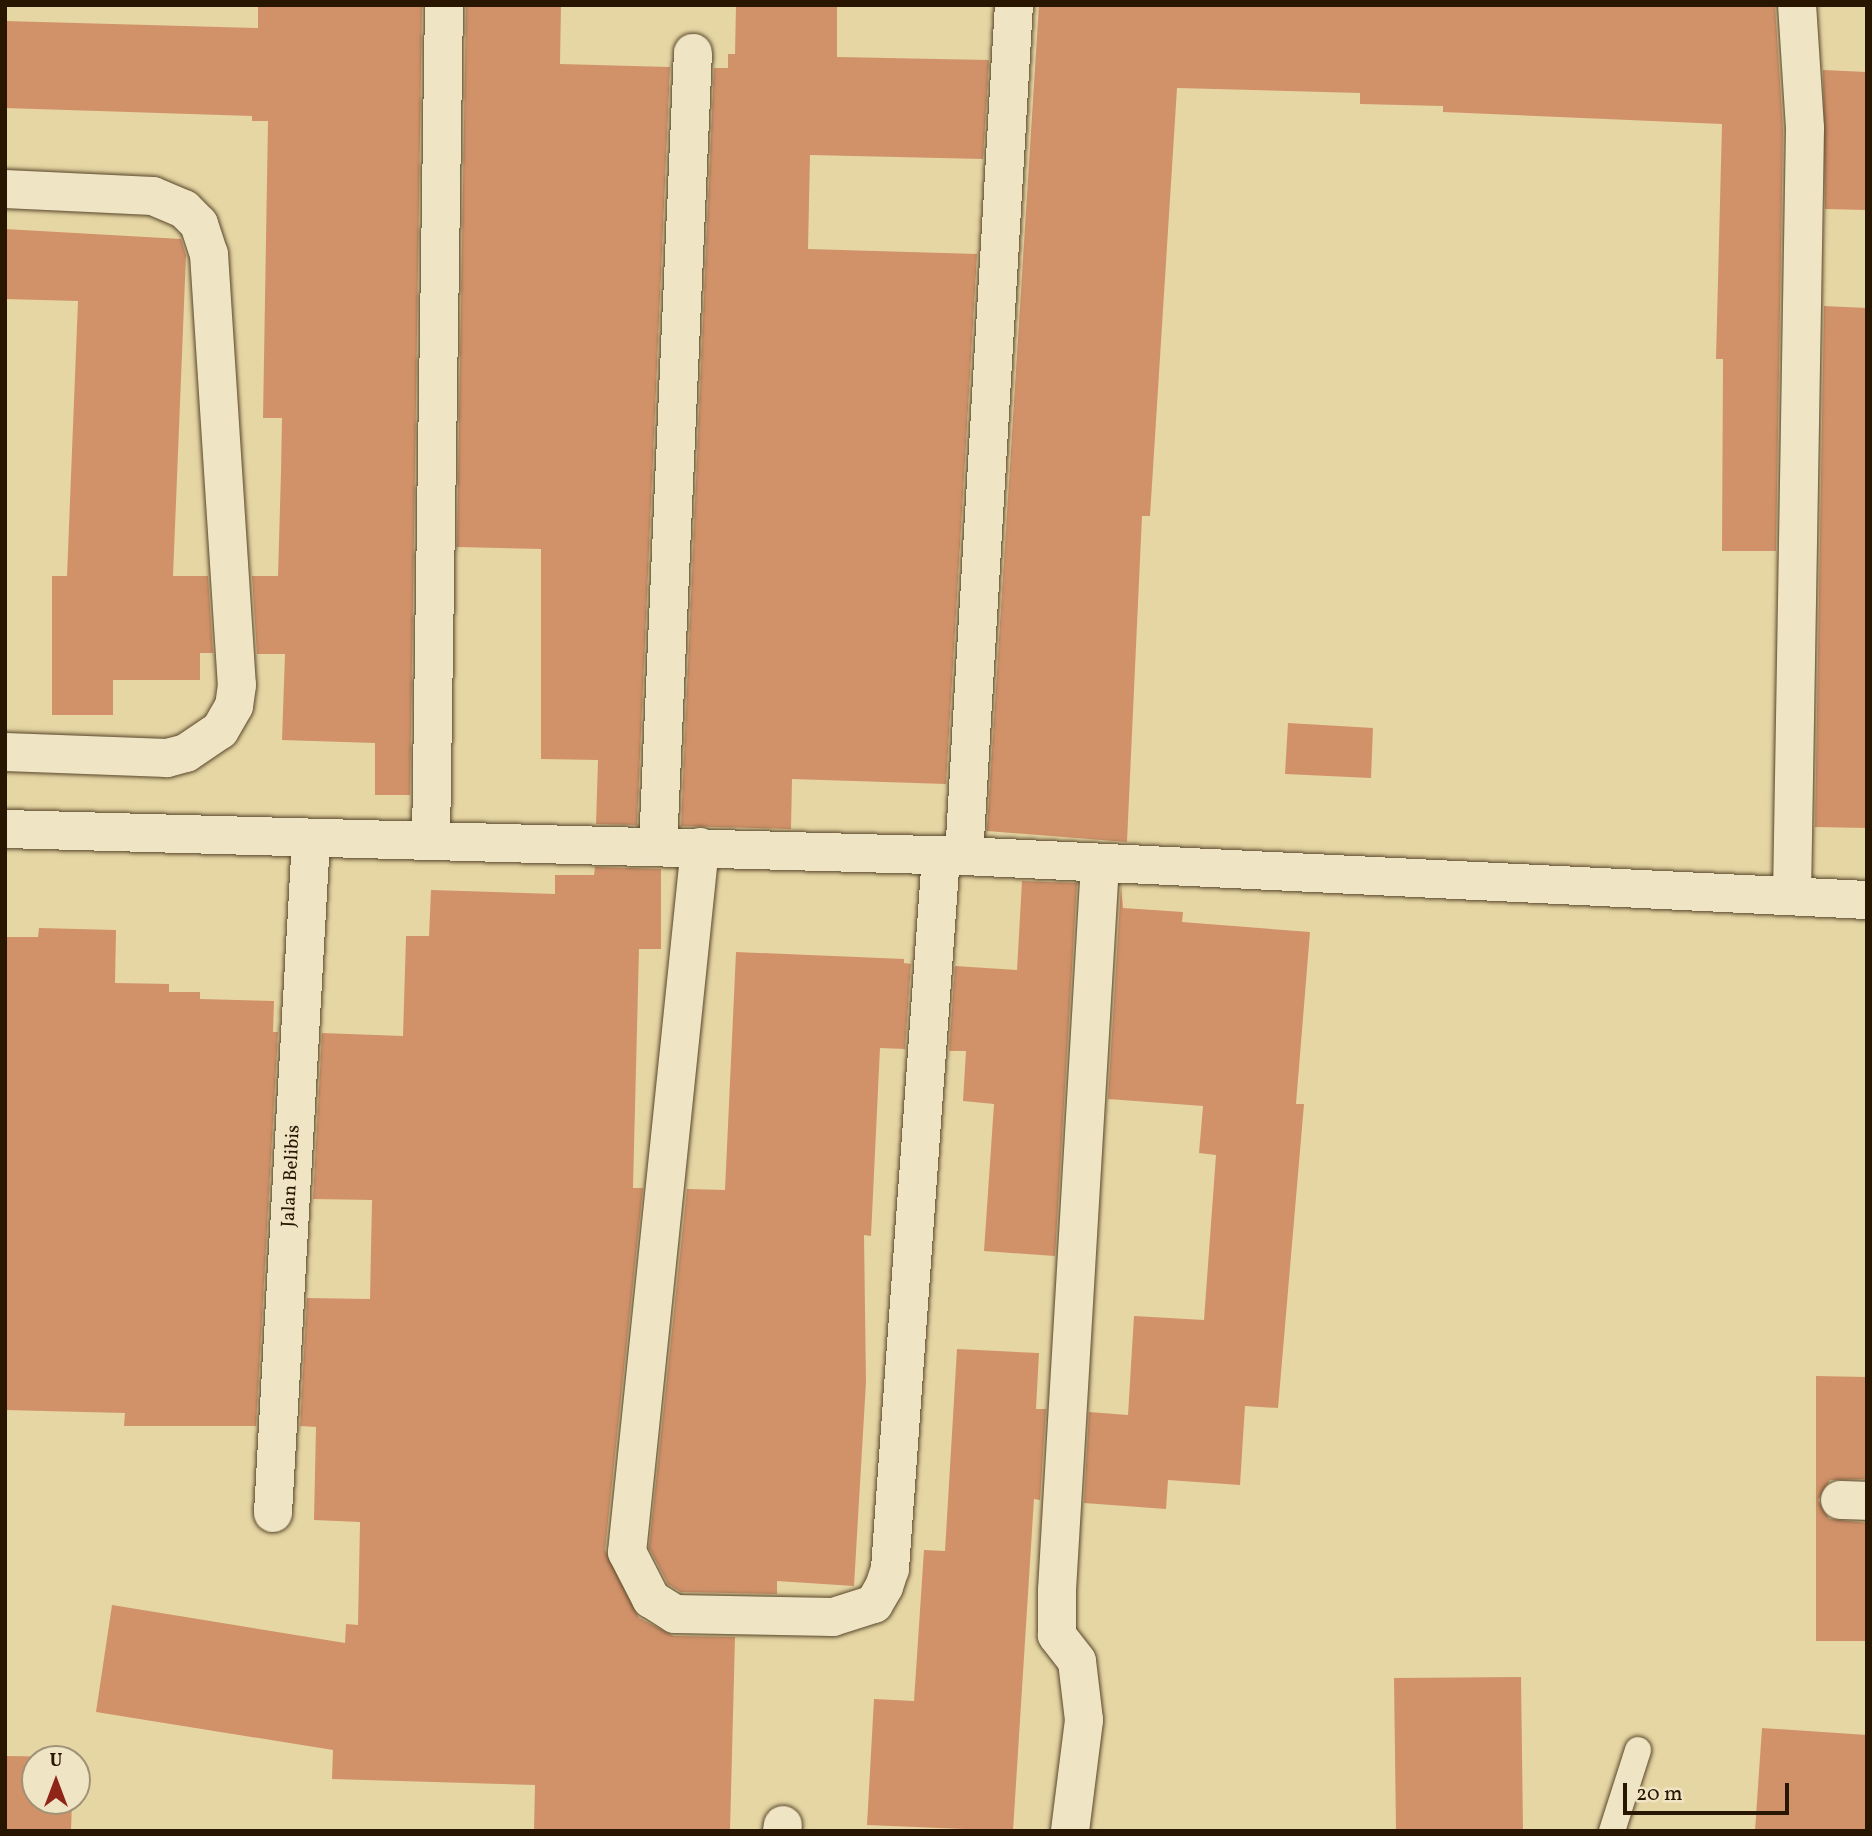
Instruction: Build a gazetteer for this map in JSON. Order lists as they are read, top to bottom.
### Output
{
  "streets": {
    "street": ["Jalan Belibis"]
  },
  "scale_bar": "20 m",
  "north": "top"
}
